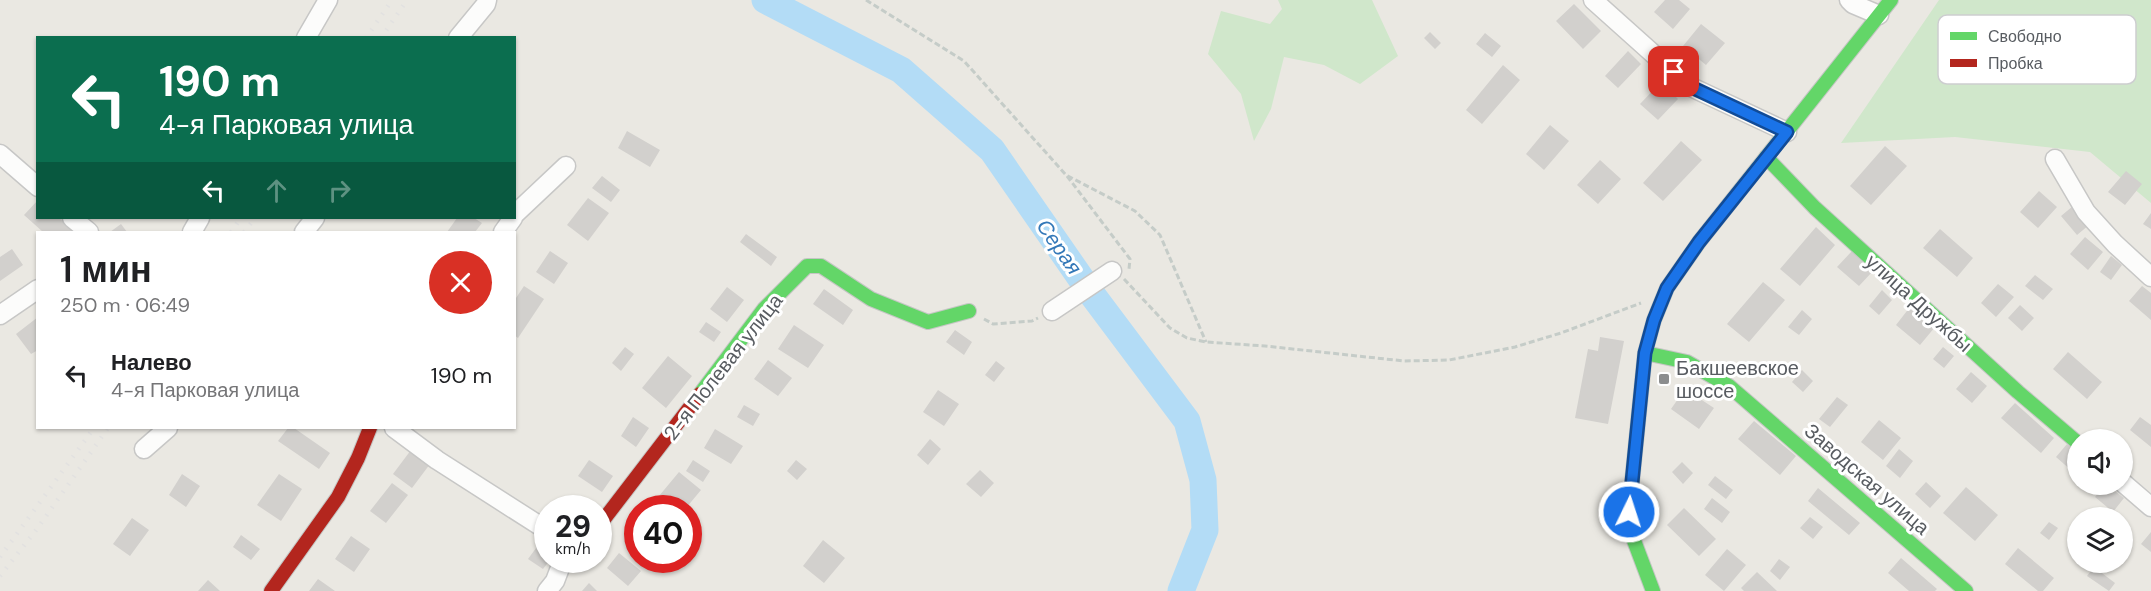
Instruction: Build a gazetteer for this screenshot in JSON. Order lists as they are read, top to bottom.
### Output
{
  "streets": {
    "street": ["улица Дружбы", "2-я Полевая улица", "Заводская улица"]
  },
  "water": ["Серая"],
  "places": {
    "transit": ["Бакшеевское шоссе"]
  },
  "legend": ["Свободно", "Пробка"],
  "page": {
    "turn": ["190 m", "4-я Парковая улица"],
    "heading": ["1 мин", "250 m · 06:49"],
    "list": [
      {
        "name": "Налево",
        "note": "4-я Парковая улица",
        "value": "190 m"
      }
    ],
    "speed": "29 km/h",
    "limit": "40"
  }
}
